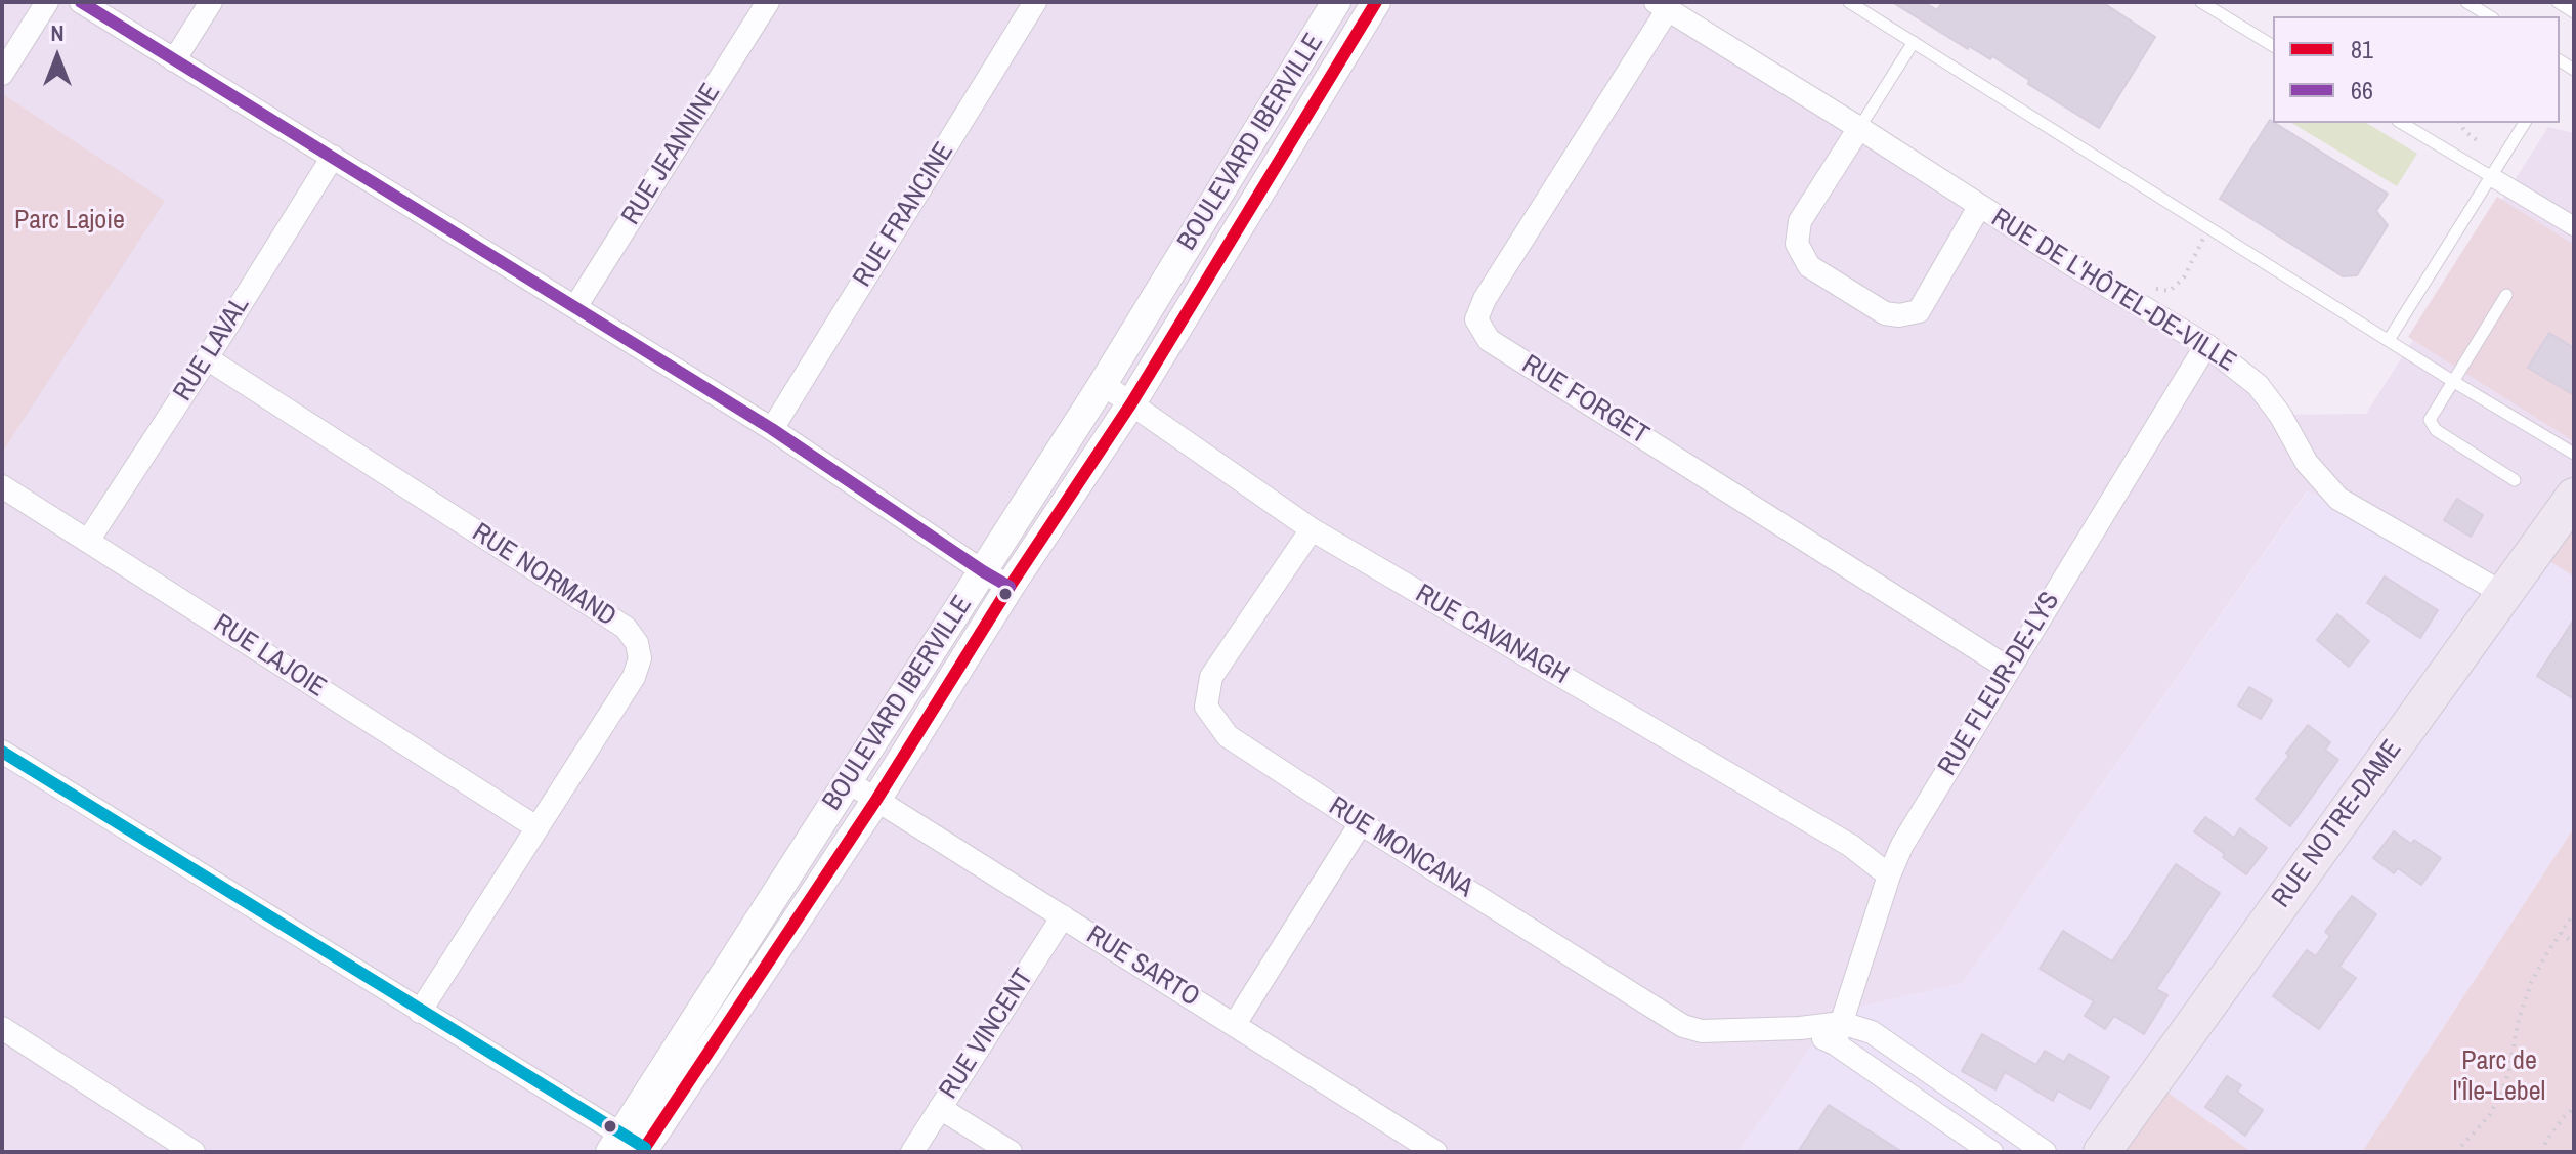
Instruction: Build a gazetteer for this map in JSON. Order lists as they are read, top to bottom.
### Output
{
  "streets": {
    "main road": ["RUE NOTRE-DAME"],
    "street": [
      "BOULEVARD IBERVILLE",
      "RUE JEANNINE",
      "RUE FRANCINE",
      "RUE DE L'HÔTEL-DE-VILLE",
      "RUE LAVAL",
      "RUE FORGET",
      "RUE NORMAND",
      "RUE CAVANAGH",
      "RUE LAJOIE",
      "RUE FLEUR-DE-LYS",
      "RUE MONCANA",
      "RUE SARTO",
      "RUE VINCENT"
    ]
  },
  "crossings": [
    ["BOULEVARD IBERVILLE", "RUE CAVANAGH"],
    ["BOULEVARD IBERVILLE", "RUE SARTO"],
    ["RUE DE L'HÔTEL-DE-VILLE", "RUE FORGET"],
    ["RUE DE L'HÔTEL-DE-VILLE", "RUE FLEUR-DE-LYS"],
    ["RUE DE L'HÔTEL-DE-VILLE", "RUE NOTRE-DAME"],
    ["RUE LAVAL", "RUE NORMAND"],
    ["RUE LAVAL", "RUE LAJOIE"],
    ["RUE FORGET", "RUE FLEUR-DE-LYS"],
    ["RUE NORMAND", "RUE LAJOIE"],
    ["RUE CAVANAGH", "RUE FLEUR-DE-LYS"],
    ["RUE CAVANAGH", "RUE MONCANA"],
    ["RUE FLEUR-DE-LYS", "RUE MONCANA"],
    ["RUE SARTO", "RUE VINCENT"]
  ],
  "parks": ["Parc Lajoie", "Parc de l'Île-Lebel"],
  "lines": ["transit line 81", "transit line 66"],
  "legend": ["81", "66"],
  "north": "top"
}
